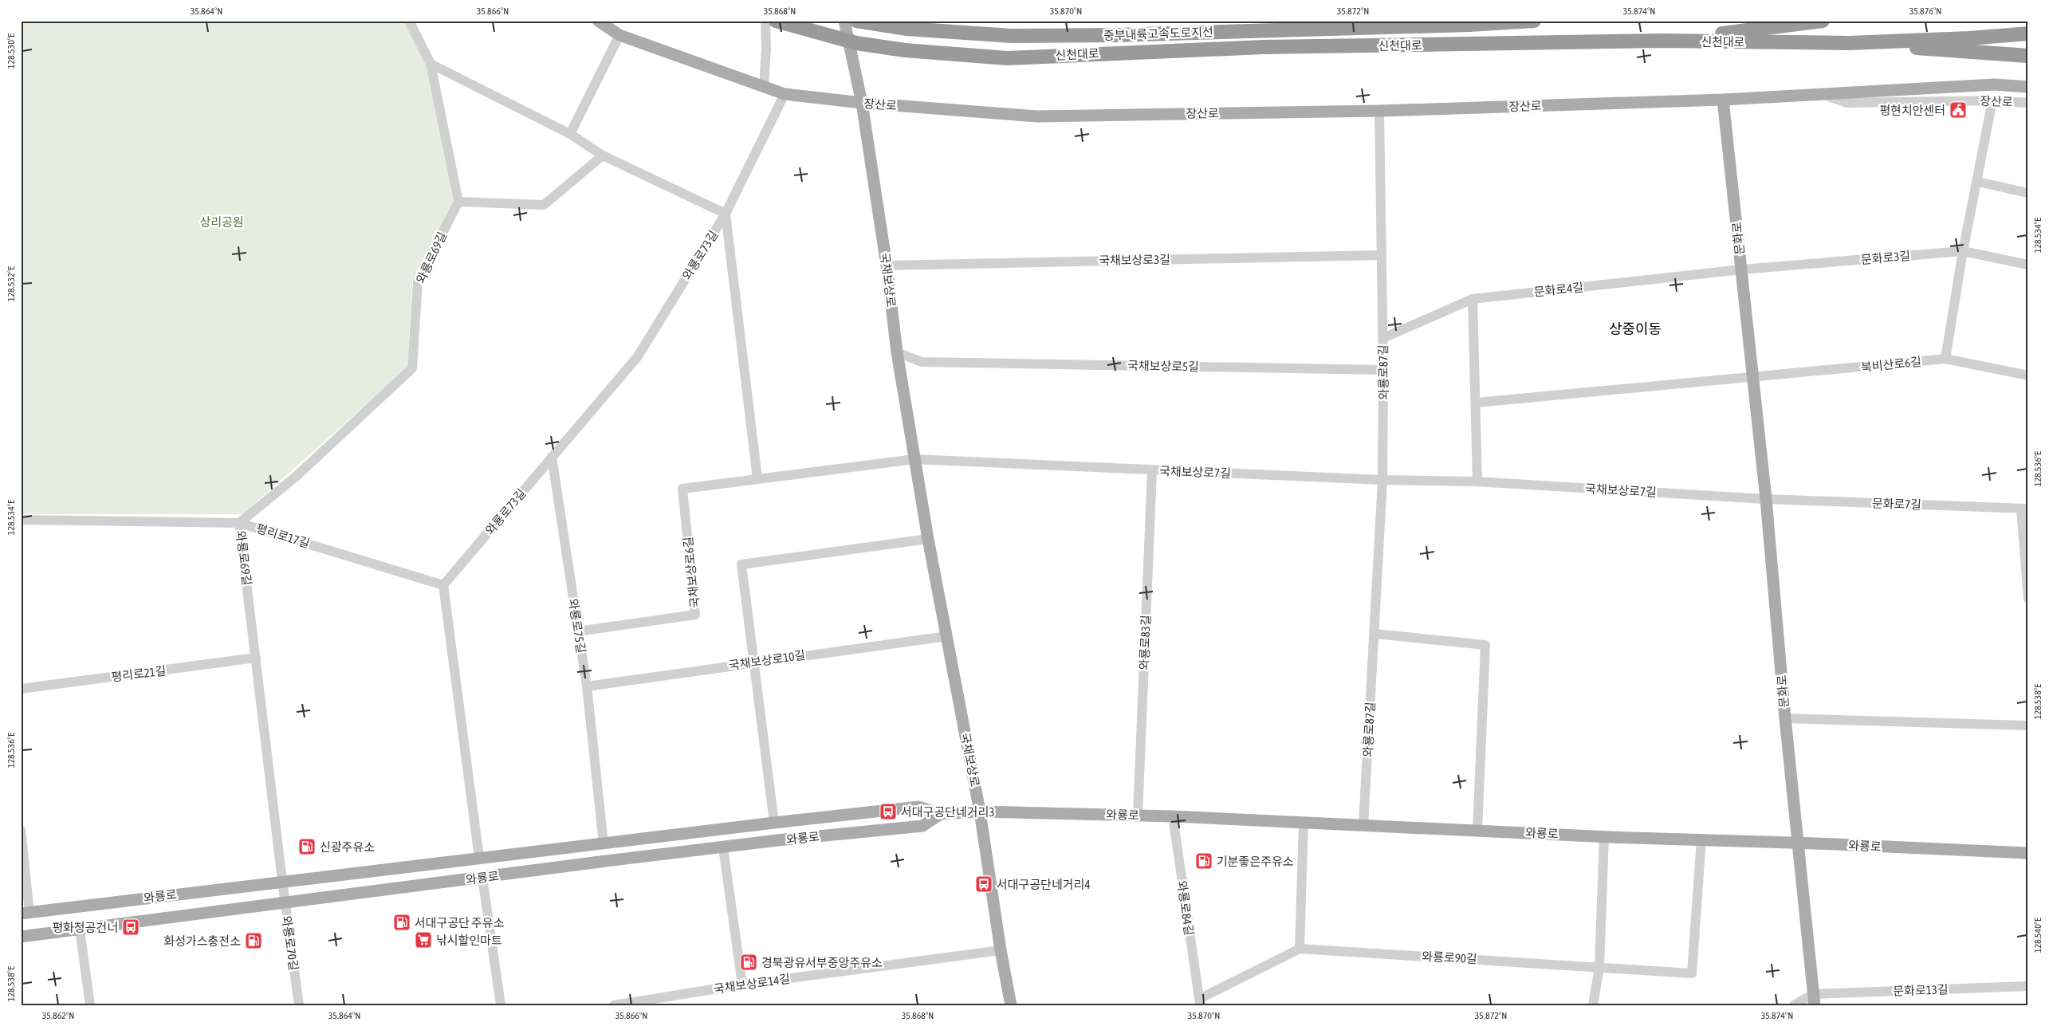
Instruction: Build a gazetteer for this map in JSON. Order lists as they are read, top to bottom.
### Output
{
  "streets": {
    "highway": ["중부내륙고속도로지선", "신천대로"],
    "main road": [
      "장산로",
      "문화로",
      "국채보상로",
      "와룡로"
    ],
    "street": [
      "와룡로73길",
      "와룡로69길",
      "문화로3길",
      "국채보상로3길",
      "문화로4길",
      "북비산로6길",
      "국채보상로5길",
      "와룡로87길",
      "국채보상로7길",
      "문화로7길",
      "평리로17길",
      "국채보상로6길",
      "와룡로75길",
      "와룡로83길",
      "국채보상로10길",
      "평리로21길",
      "와룡로84길",
      "와룡로70길",
      "와룡로90길",
      "국채보상로14길",
      "문화로13길"
    ]
  },
  "crossings": [
    ["장산로", "문화로"],
    ["장산로", "와룡로73길"],
    ["장산로", "국채보상로"],
    ["장산로", "와룡로87길"],
    ["문화로", "문화로3길"],
    ["문화로", "문화로4길"],
    ["문화로", "북비산로6길"],
    ["문화로", "국채보상로7길"],
    ["문화로", "문화로7길"],
    ["문화로", "와룡로"],
    ["문화로", "문화로13길"],
    ["와룡로73길", "평리로17길"],
    ["와룡로73길", "와룡로75길"],
    ["와룡로69길", "평리로17길"],
    ["와룡로69길", "평리로21길"],
    ["와룡로69길", "와룡로"],
    ["와룡로69길", "와룡로70길"],
    ["문화로3길", "문화로4길"],
    ["국채보상로3길", "국채보상로"],
    ["국채보상로3길", "와룡로87길"],
    ["국채보상로", "국채보상로5길"],
    ["국채보상로", "국채보상로7길"],
    ["국채보상로", "국채보상로6길"],
    ["국채보상로", "국채보상로10길"],
    ["국채보상로", "와룡로"],
    ["국채보상로", "국채보상로14길"],
    ["문화로4길", "와룡로87길"],
    ["국채보상로5길", "와룡로87길"],
    ["와룡로87길", "국채보상로7길"],
    ["와룡로87길", "와룡로"],
    ["국채보상로7길", "문화로7길"],
    ["국채보상로7길", "국채보상로6길"],
    ["국채보상로7길", "와룡로83길"],
    ["국채보상로6길", "와룡로75길"],
    ["와룡로75길", "국채보상로10길"],
    ["와룡로75길", "와룡로"],
    ["와룡로83길", "와룡로"],
    ["국채보상로10길", "와룡로"],
    ["와룡로", "와룡로84길"],
    ["와룡로", "와룡로70길"],
    ["와룡로", "와룡로90길"],
    ["와룡로84길", "와룡로90길"]
  ],
  "districts": ["상중이동"],
  "parks": ["상리공원"],
  "places": {
    "public building": ["평현치안센터"],
    "bus stop": ["서대구공단네거리3", "서대구공단네거리4", "평화정공건너"],
    "fuel station": [
      "신광주유소",
      "기분좋은주유소",
      "서대구공단 주유소",
      "화성가스충전소",
      "경북광유서부중앙주유소"
    ],
    "supermarket": ["낚시할인마트"]
  },
  "coordinates": [
    "35.864°N",
    "35.866°N",
    "35.868°N",
    "35.870°N",
    "35.872°N",
    "35.874°N",
    "35.876°N",
    "128.530°E",
    "128.534°E",
    "128.532°E",
    "128.536°E",
    "128.538°E",
    "128.540°E",
    "35.862°N"
  ]
}
